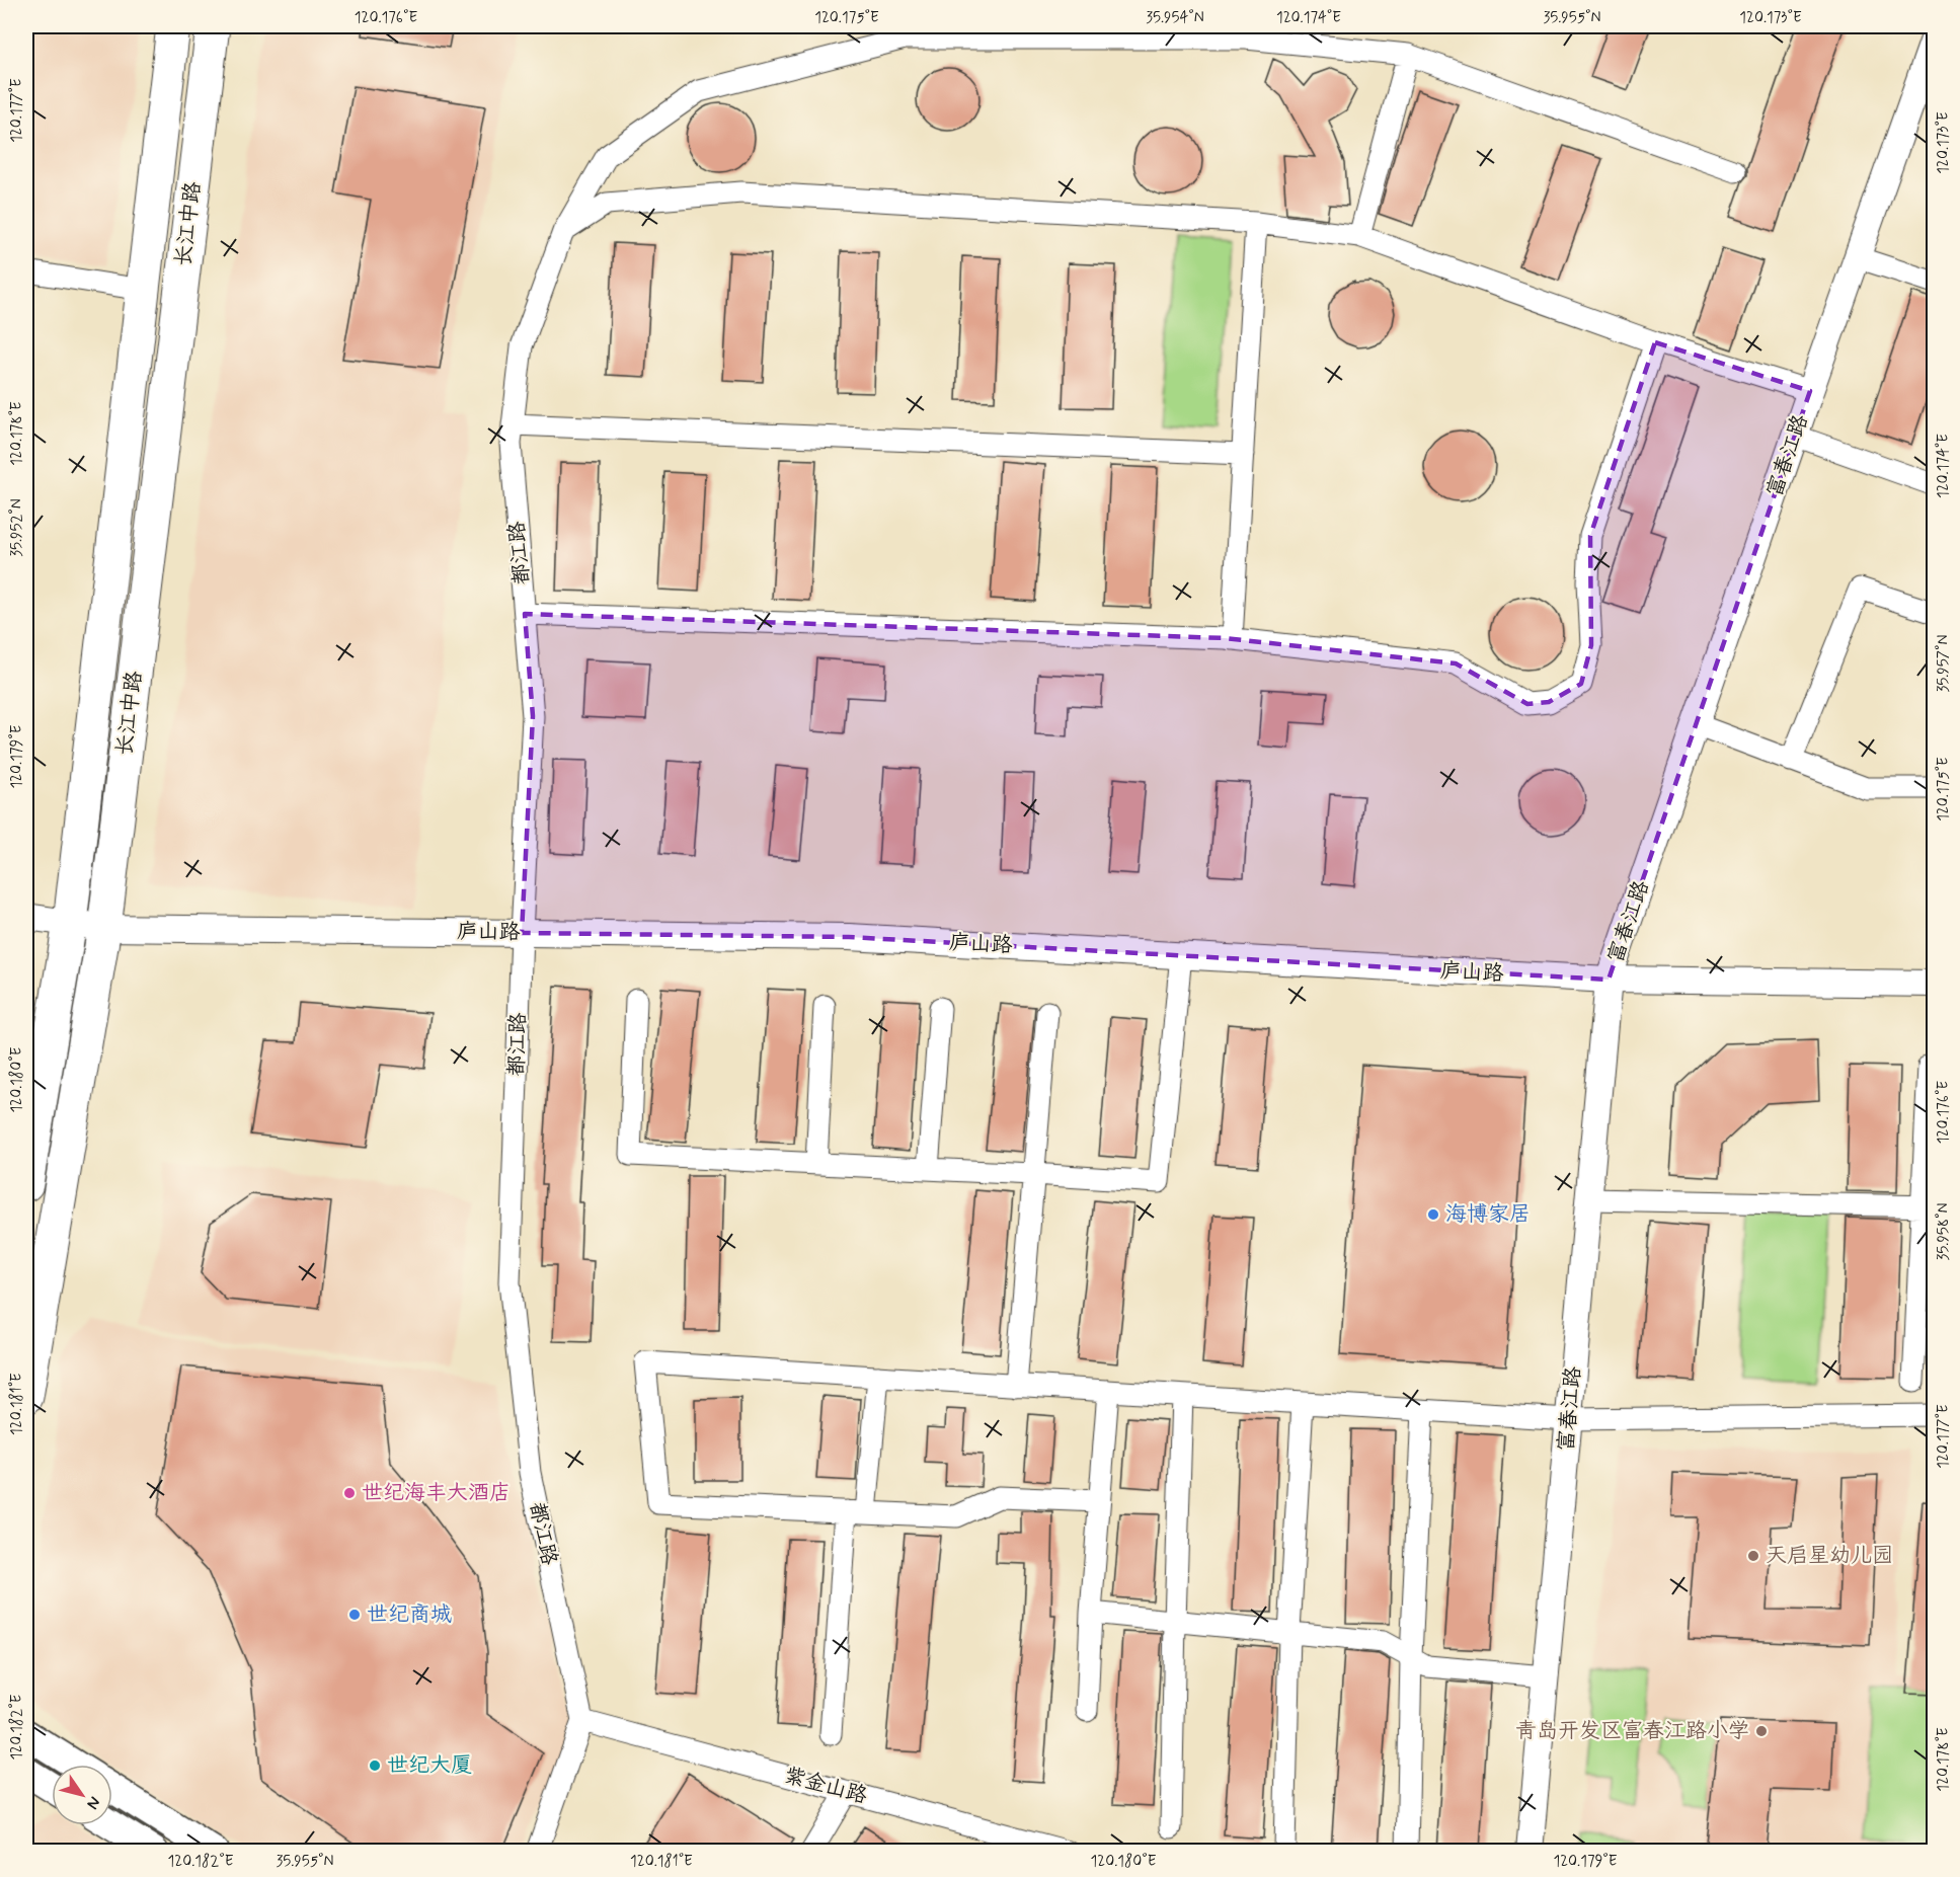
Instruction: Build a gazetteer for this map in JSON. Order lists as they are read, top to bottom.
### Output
{
  "streets": {
    "main road": ["长江中路"],
    "street": [
      "富春江路",
      "都江路",
      "庐山路",
      "紫金山路"
    ]
  },
  "crossings": [
    ["长江中路", "庐山路"],
    ["富春江路", "庐山路"],
    ["都江路", "庐山路"],
    ["都江路", "紫金山路"]
  ],
  "places": [
    "海博家居",
    "世纪海丰大酒店",
    "天启星幼儿园",
    "世纪商城",
    "青岛开发区富春江路小学",
    "世纪大厦"
  ],
  "north": "bottom right",
  "coordinates": [
    "120.176°E",
    "120.175°E",
    "35.954°N",
    "120.174°E",
    "35.955°N",
    "120.173°E",
    "120.177°E",
    "120.178°E",
    "35.952°N",
    "35.957°N",
    "120.179°E",
    "120.180°E",
    "35.958°N",
    "120.181°E",
    "120.182°E"
  ]
}
